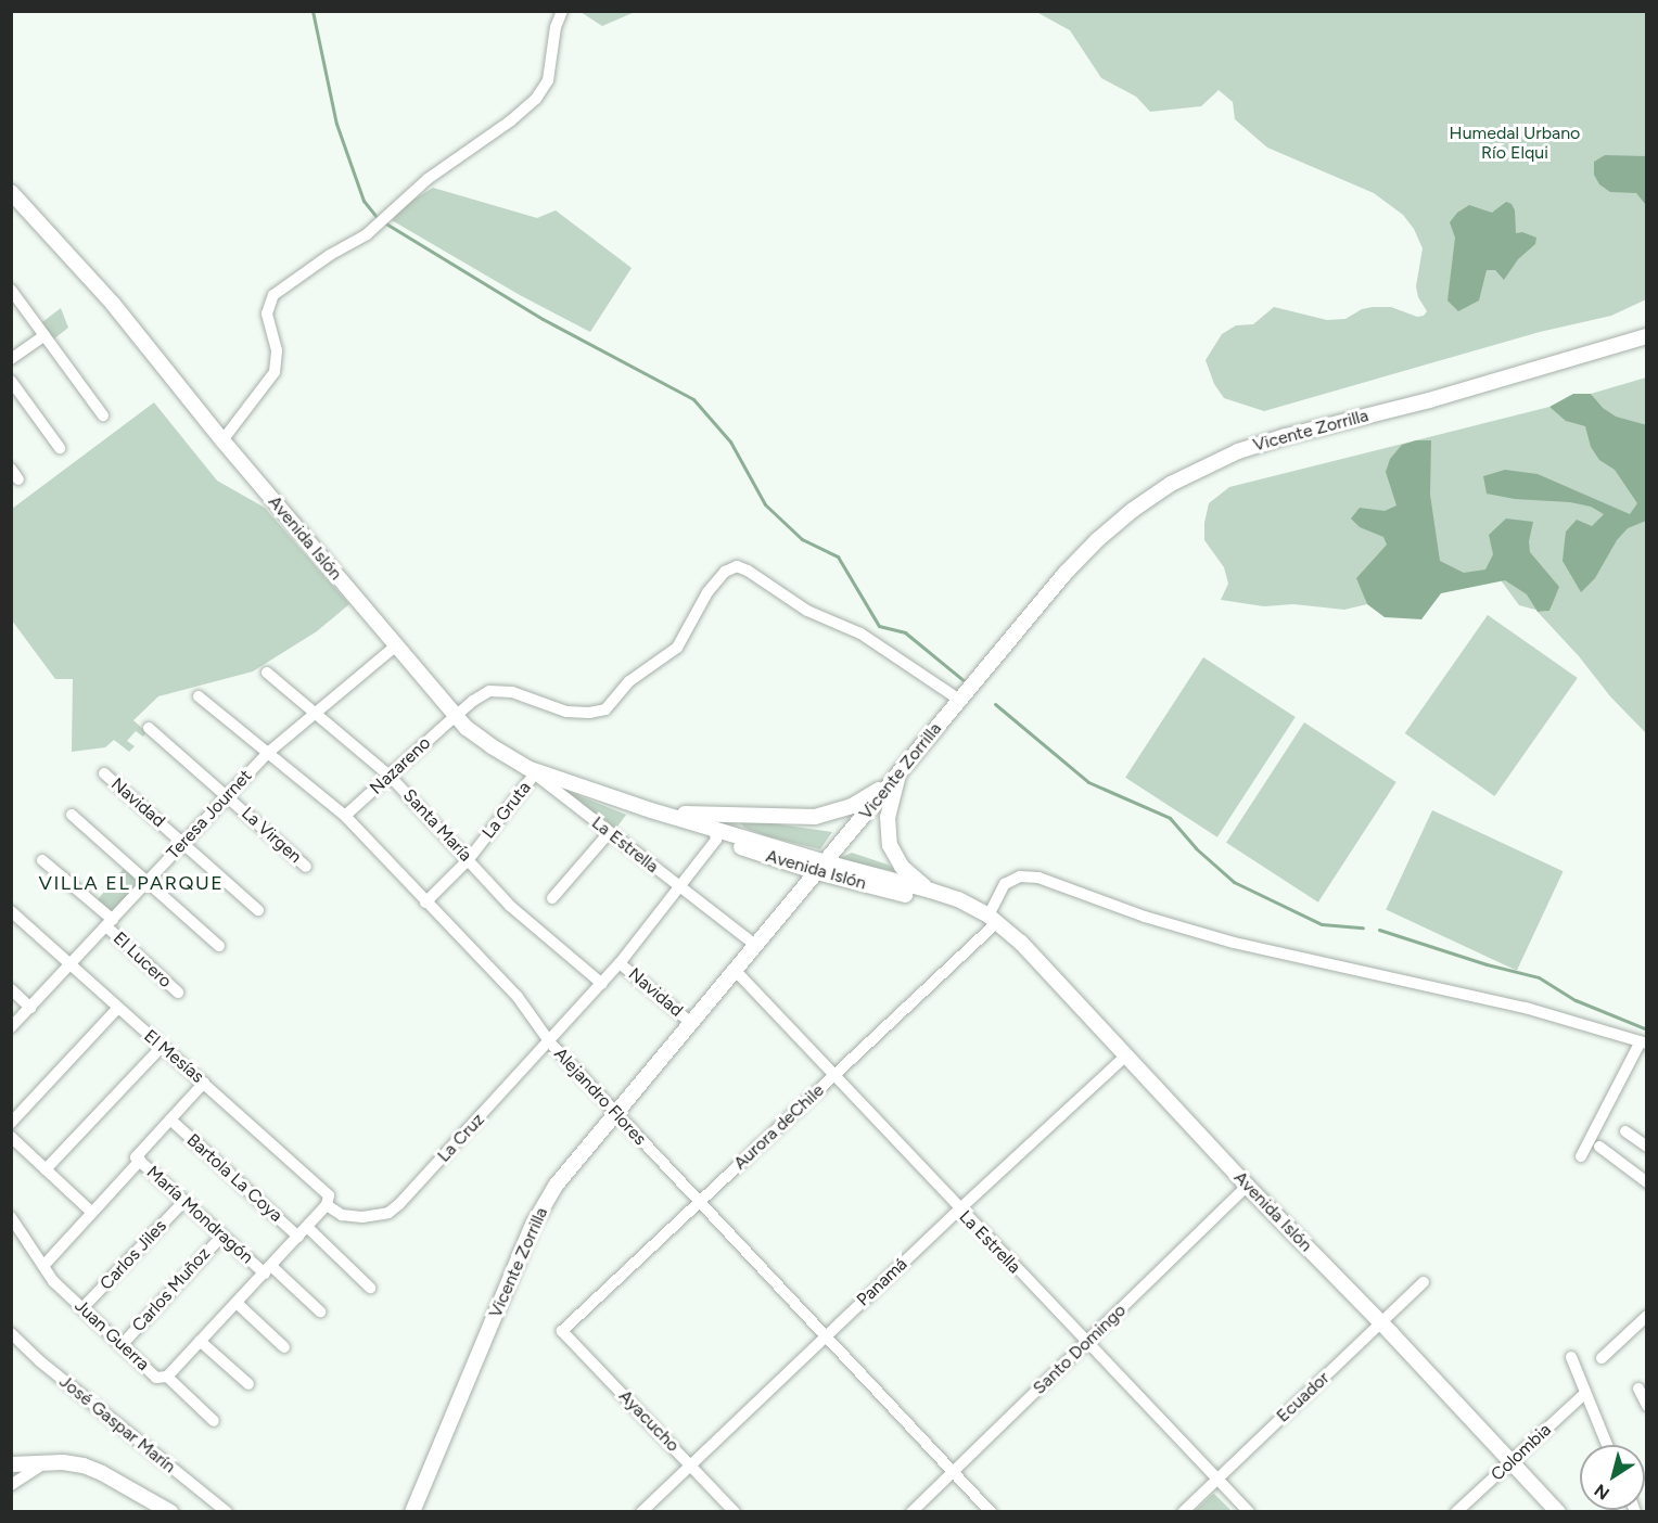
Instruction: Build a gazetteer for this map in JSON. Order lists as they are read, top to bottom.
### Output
{
  "streets": {
    "main road": ["Vicente Zorrilla", "Avenida Islón"],
    "street": [
      "Nazareno",
      "Navidad",
      "La Gruta",
      "Teresa Journet",
      "Santa María",
      "La Virgen",
      "La Estrella",
      "El Lucero",
      "El Mesías",
      "Alejandro Flores",
      "Aurora deChile",
      "La Cruz",
      "Bartola La Coya",
      "María Mondragón",
      "Carlos Jiles",
      "Panamá",
      "Carlos Muñoz",
      "Juan Guerra",
      "Santo Domingo",
      "Ecuador",
      "Ayacucho",
      "José Gaspar Marín",
      "Colombia"
    ]
  },
  "crossings": [
    ["Vicente Zorrilla", "Avenida Islón"],
    ["Vicente Zorrilla", "Nazareno"],
    ["Vicente Zorrilla", "Navidad"],
    ["Vicente Zorrilla", "La Estrella"],
    ["Vicente Zorrilla", "Alejandro Flores"],
    ["Avenida Islón", "Nazareno"],
    ["Avenida Islón", "La Gruta"],
    ["Avenida Islón", "Teresa Journet"],
    ["Avenida Islón", "La Estrella"],
    ["Avenida Islón", "Aurora deChile"],
    ["Avenida Islón", "La Cruz"],
    ["Avenida Islón", "Panamá"],
    ["Avenida Islón", "Santo Domingo"],
    ["Avenida Islón", "Ecuador"],
    ["Avenida Islón", "Colombia"],
    ["Nazareno", "Santa María"],
    ["Nazareno", "Alejandro Flores"],
    ["Navidad", "Teresa Journet"],
    ["Navidad", "La Cruz"],
    ["La Gruta", "Santa María"],
    ["La Gruta", "La Estrella"],
    ["La Gruta", "Alejandro Flores"],
    ["Teresa Journet", "Santa María"],
    ["Teresa Journet", "La Virgen"],
    ["Teresa Journet", "El Lucero"],
    ["Teresa Journet", "El Mesías"],
    ["Teresa Journet", "Alejandro Flores"],
    ["Santa María", "La Cruz"],
    ["La Estrella", "Aurora deChile"],
    ["La Estrella", "La Cruz"],
    ["La Estrella", "Panamá"],
    ["La Estrella", "Santo Domingo"],
    ["La Estrella", "Ecuador"],
    ["El Mesías", "La Cruz"],
    ["Alejandro Flores", "Aurora deChile"],
    ["Alejandro Flores", "La Cruz"],
    ["Alejandro Flores", "Panamá"],
    ["Alejandro Flores", "Santo Domingo"],
    ["Aurora deChile", "Ayacucho"],
    ["María Mondragón", "Carlos Jiles"],
    ["María Mondragón", "Carlos Muñoz"],
    ["Carlos Jiles", "Juan Guerra"],
    ["Panamá", "Ayacucho"],
    ["Carlos Muñoz", "Juan Guerra"]
  ],
  "districts": ["VILLA EL PARQUE"],
  "parks": ["Humedal Urbano Río Elqui"],
  "north": "bottom left"
}
